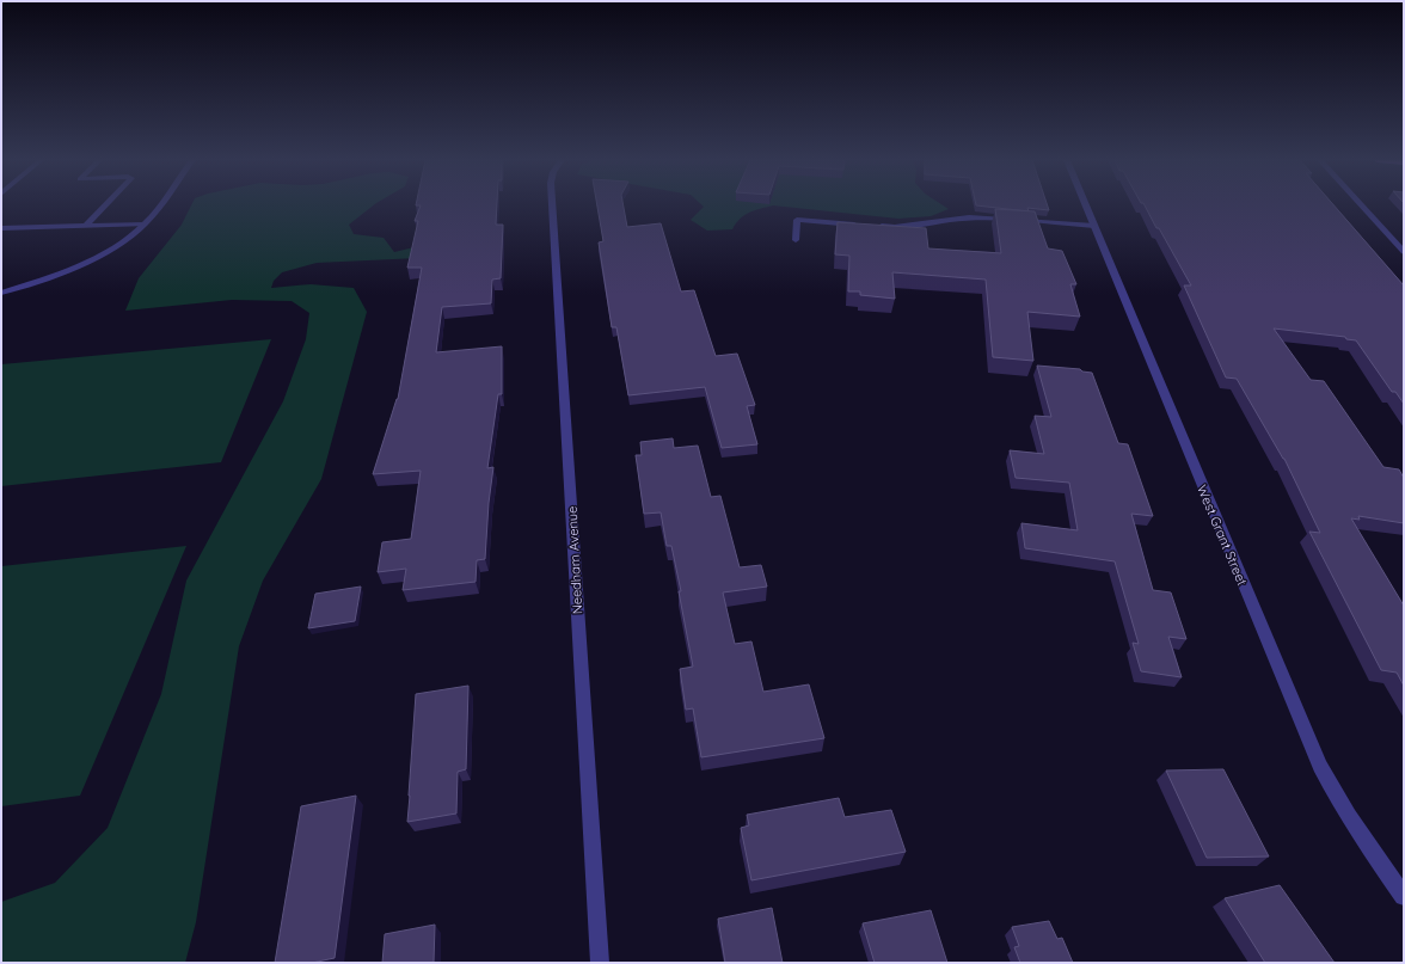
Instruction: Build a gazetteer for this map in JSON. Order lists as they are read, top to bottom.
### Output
{
  "streets": {
    "street": ["West Grant Street", "Needham Avenue"]
  }
}
